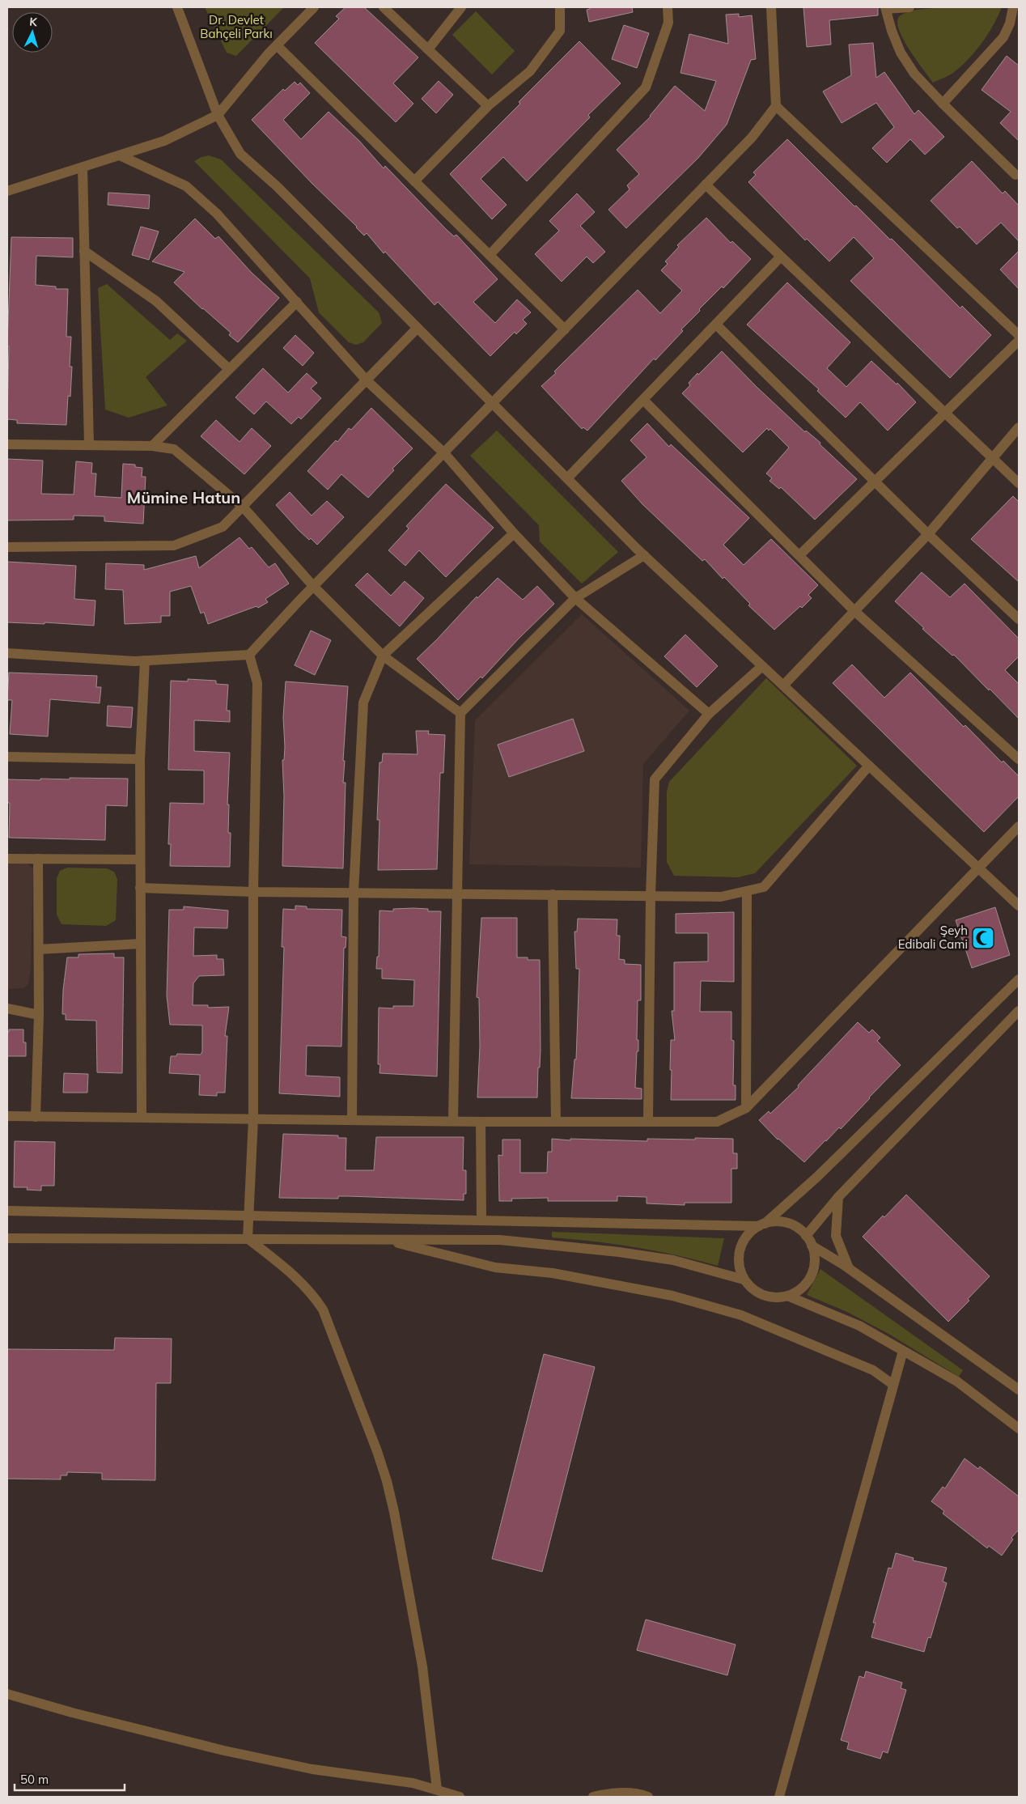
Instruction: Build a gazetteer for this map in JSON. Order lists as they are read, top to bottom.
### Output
{
  "districts": ["Mümine Hatun"],
  "parks": ["Dr. Devlet Bahçeli Parkı"],
  "places": {
    "mosque": ["Şeyh Edibali Cami"]
  },
  "scale_bar": "50 m",
  "north": "top"
}
